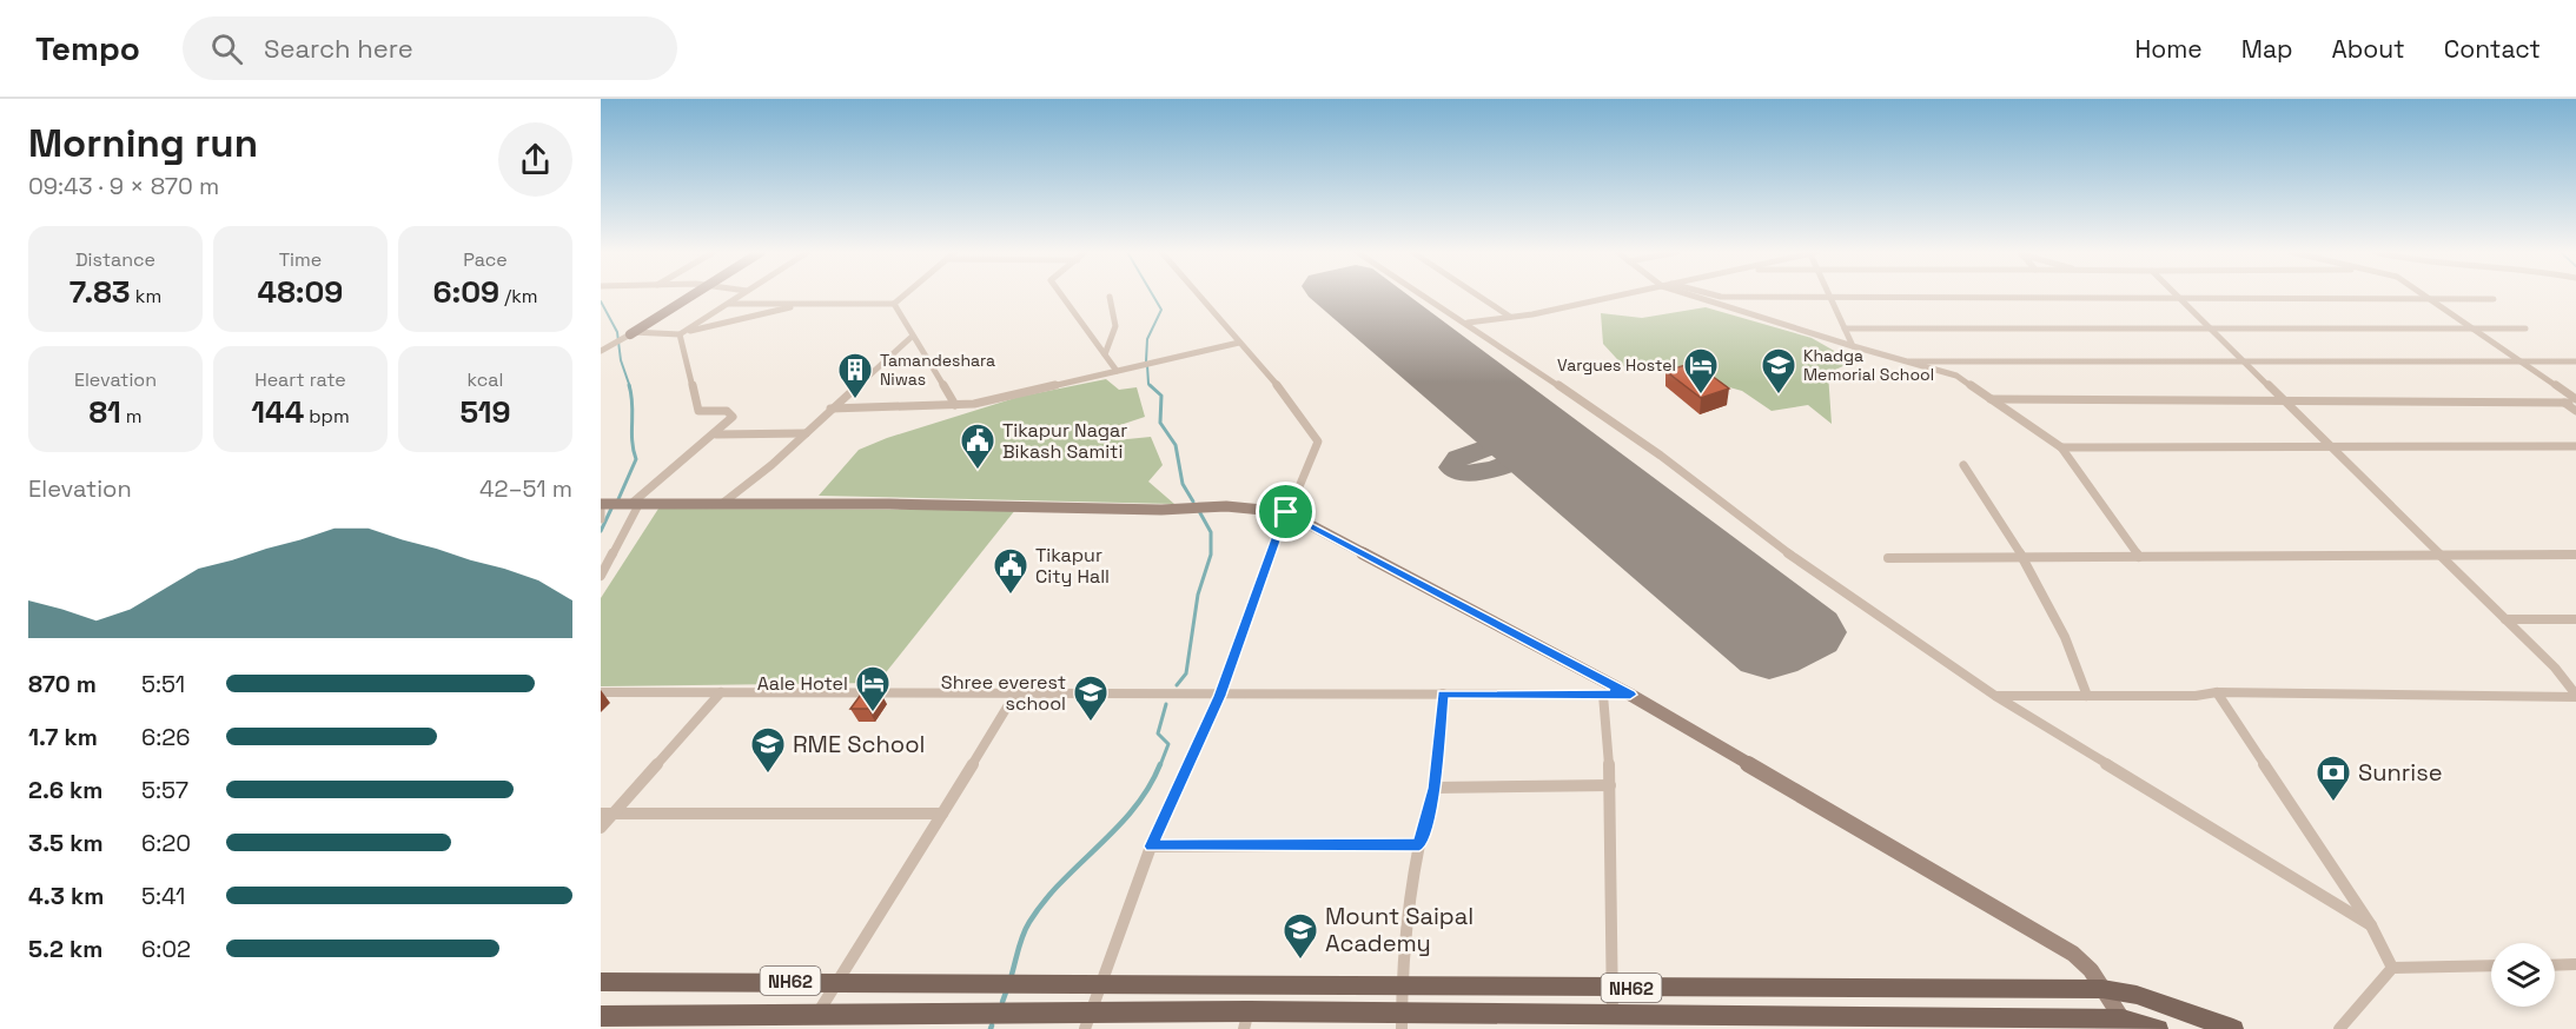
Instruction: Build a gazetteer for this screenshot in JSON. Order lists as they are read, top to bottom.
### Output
{
  "streets": {
    "main road": ["NH62"]
  },
  "places": {
    "hotel": ["Vargues Hostel", "Aale Hotel"],
    "school or university": [
      "Khadga Memorial School",
      "Shree everest school",
      "RME School",
      "Mount Saipal Academy"
    ],
    "building": ["Tamandeshara Niwas"],
    "public building": ["Tikapur Nagar Bikash Samiti", "Tikapur City Hall"],
    "bank": ["Sunrise"]
  },
  "page": {
    "header": "Tempo",
    "search": "Search here",
    "nav": [
      "Home",
      "Map",
      "About",
      "Contact"
    ],
    "heading": ["Morning run", "09:43 · 9 × 870 m"],
    "stats": [
      ["Distance", "7.83 km"],
      ["Time", "48:09"],
      ["Pace", "6:09 /km"],
      ["Elevation", "81 m"],
      ["Heart rate", "144 bpm"],
      ["kcal", "519"]
    ],
    "chart": ["Elevation", "42–51 m"],
    "list": [
      {
        "name": "870 m",
        "note": "5:51"
      },
      {
        "name": "1.7 km",
        "note": "6:26"
      },
      {
        "name": "2.6 km",
        "note": "5:57"
      },
      {
        "name": "3.5 km",
        "note": "6:20"
      },
      {
        "name": "4.3 km",
        "note": "5:41"
      },
      {
        "name": "5.2 km",
        "note": "6:02"
      }
    ]
  }
}
